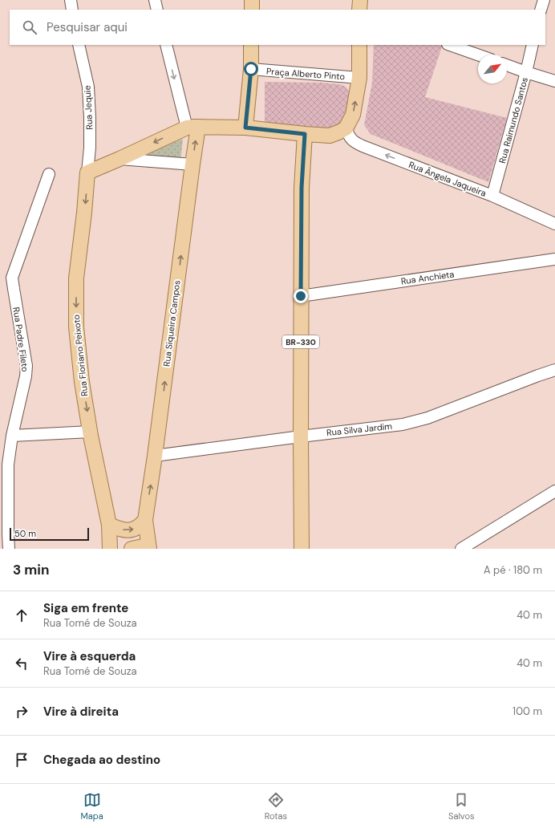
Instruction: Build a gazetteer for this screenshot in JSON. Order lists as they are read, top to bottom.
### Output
{
  "streets": {
    "main road": ["Rua Siqueira Campos", "BR-330", "Rua Floriano Peixoto"],
    "street": [
      "Praça Alberto Pinto",
      "Rua Jequie",
      "Rua Raimundo Santos",
      "Rua Ângela Jaqueira",
      "Rua Anchieta",
      "Rua Padre Fileto",
      "Rua Silva Jardim"
    ]
  },
  "crossings": [
    ["Rua Jequie", "Rua Floriano Peixoto"],
    ["Rua Raimundo Santos", "Rua Ângela Jaqueira"],
    ["Rua Anchieta", "BR-330"],
    ["Rua Siqueira Campos", "Rua Silva Jardim"],
    ["BR-330", "Rua Silva Jardim"]
  ],
  "one_way": ["Rua Ângela Jaqueira", "Rua Floriano Peixoto"],
  "scale_bar": "50 m",
  "north": "top right",
  "page": {
    "search": "Pesquisar aqui",
    "scale": "50 m",
    "heading": ["3 min", "A pé · 180 m"],
    "list": [
      ["Siga em frente", "Rua Tomé de Souza", "40 m"],
      ["Vire à esquerda", "Rua Tomé de Souza", "40 m"],
      ["Vire à direita", "100 m"],
      "Chegada ao destino"
    ],
    "nav": ["Mapa", "Rotas", "Salvos"]
  }
}
